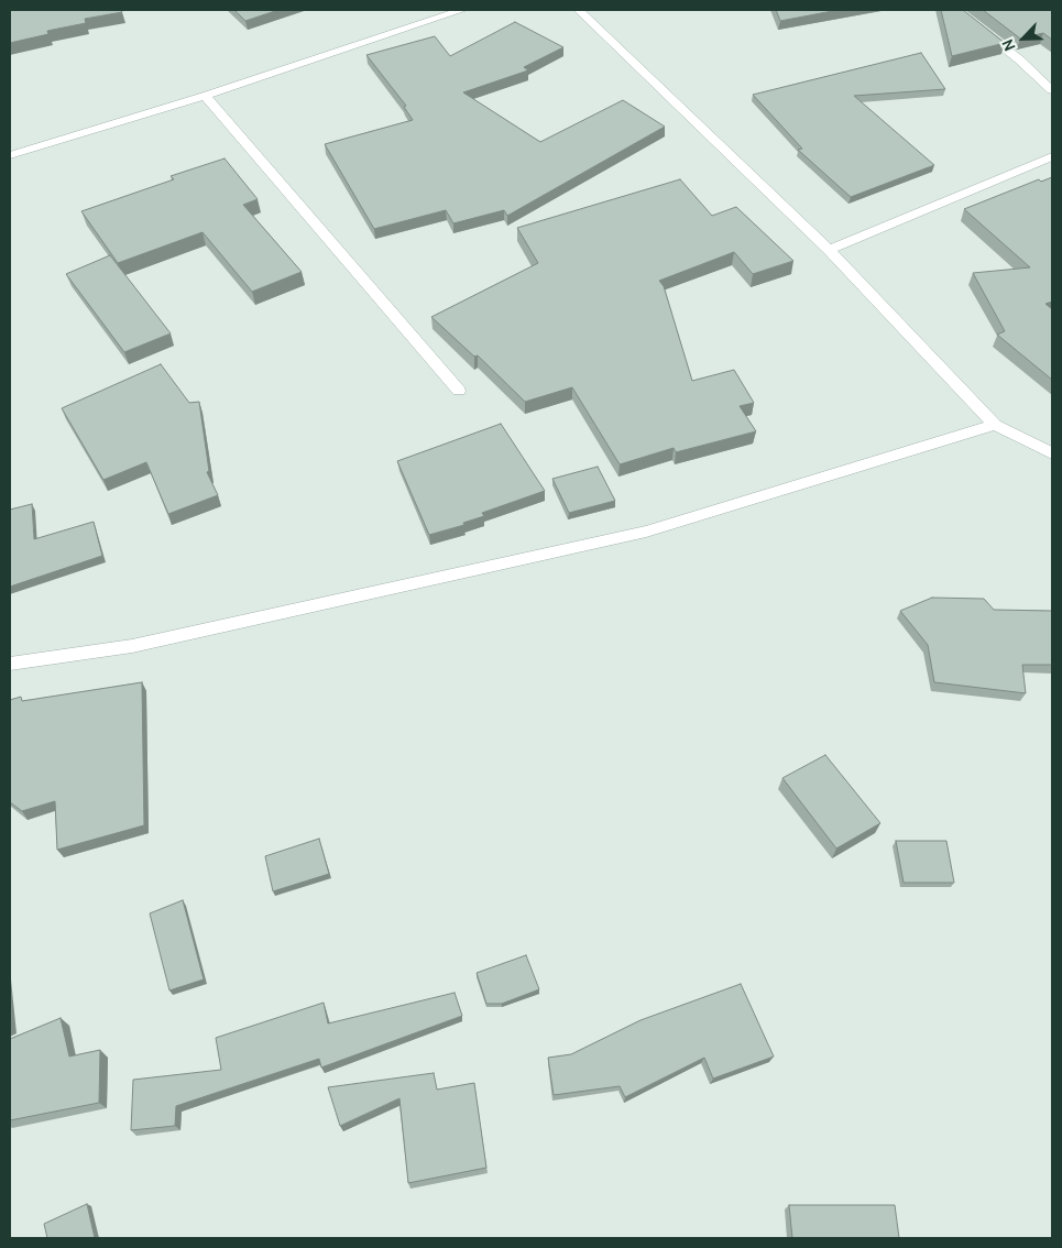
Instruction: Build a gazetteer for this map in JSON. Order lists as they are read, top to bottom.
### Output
{
  "north": "bottom left"
}
